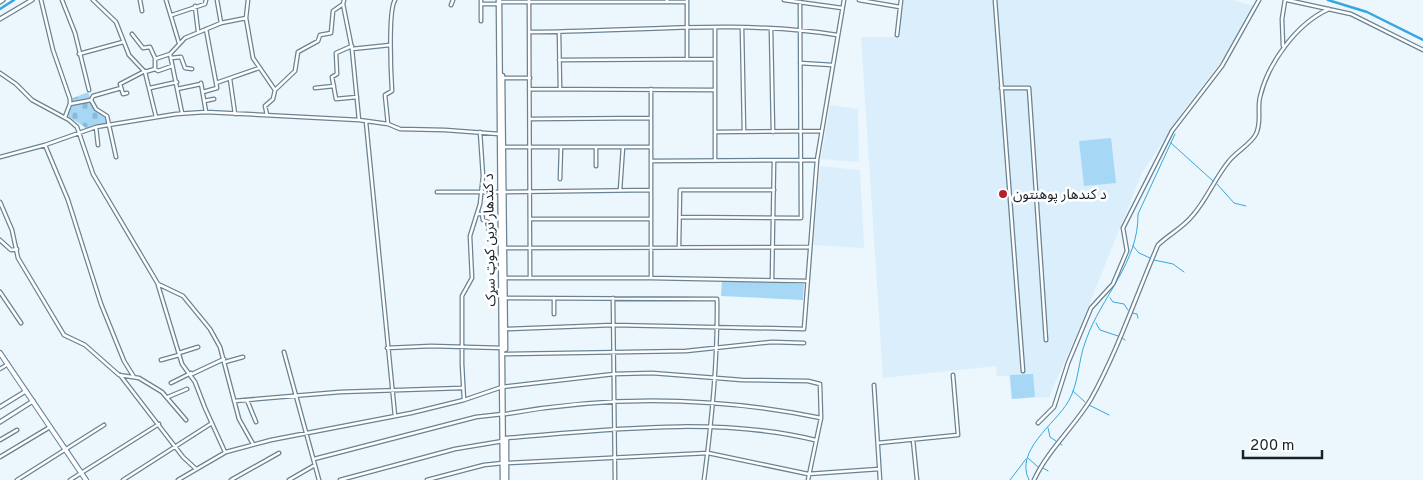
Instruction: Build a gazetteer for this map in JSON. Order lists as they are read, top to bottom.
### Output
{
  "streets": {
    "main road": ["د کندهار ترين کوټ سړک"]
  },
  "places": ["د کندهار پوهنتون"],
  "scale_bar": "200 m"
}
